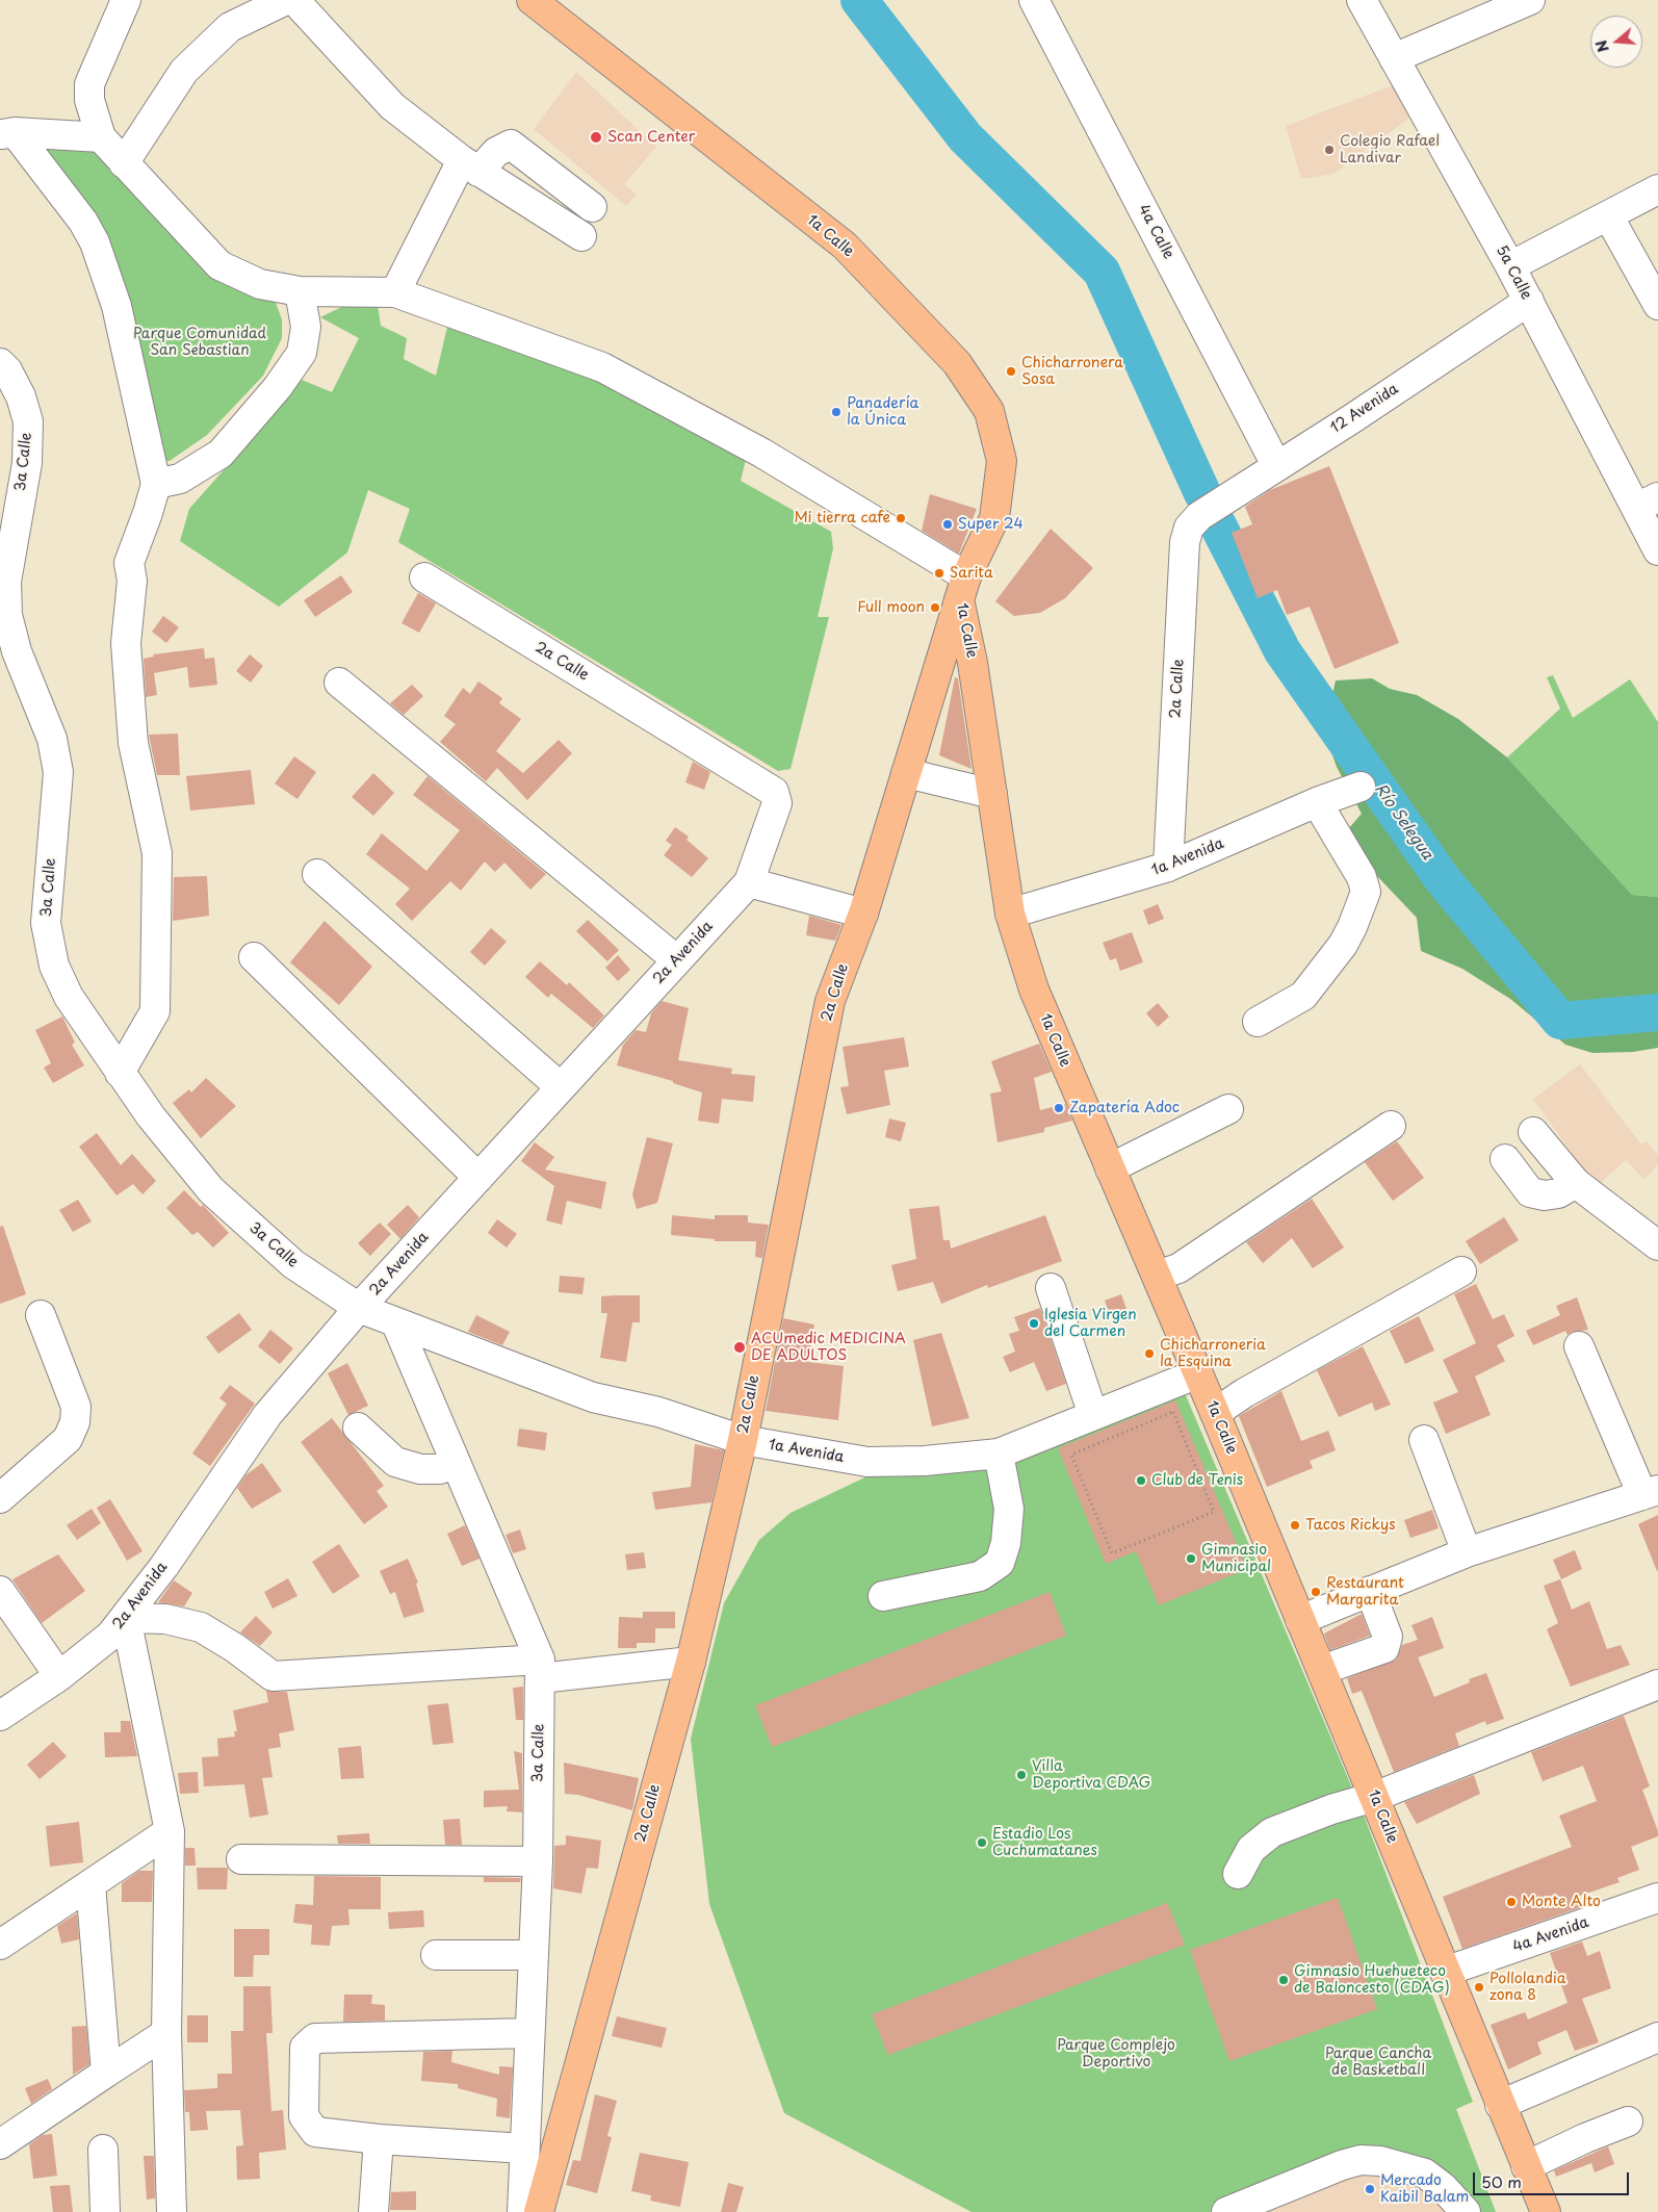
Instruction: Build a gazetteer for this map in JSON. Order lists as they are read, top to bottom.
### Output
{
  "streets": {
    "main road": ["1a Calle", "2a Calle"],
    "street": [
      "4a Calle",
      "5a Calle",
      "12 Avenida",
      "3a Calle",
      "1a Avenida",
      "2a Avenida",
      "4a Avenida"
    ]
  },
  "crossings": [
    ["4a Calle", "12 Avenida"],
    ["1a Calle", "2a Calle"],
    ["1a Calle", "1a Avenida"],
    ["1a Calle", "4a Avenida"],
    ["5a Calle", "12 Avenida"],
    ["12 Avenida", "2a Calle"],
    ["3a Calle", "1a Avenida"],
    ["3a Calle", "2a Avenida"],
    ["2a Calle", "1a Avenida"],
    ["2a Calle", "2a Avenida"],
    ["1a Avenida", "2a Avenida"]
  ],
  "water": ["Río Selegua"],
  "parks": ["Parque Comunidad San Sebastian", "Parque Complejo Deportivo", "Parque Cancha de Basketball"],
  "places": [
    "Scan Center",
    "Colegio Rafael Landivar",
    "Chicharronera Sosa",
    "Panadería la Única",
    "Mi tierra cafe",
    "Super 24",
    "Sarita",
    "Full moon",
    "Zapatería Adoc",
    "Iglesia Virgen del Carmen",
    "ACUmedic MEDICINA DE ADULTOS",
    "Chicharroneria la Esquina",
    "Club de Tenis",
    "Tacos Rickys",
    "Gimnasio Municipal",
    "Restaurant Margarita",
    "Villa Deportiva CDAG",
    "Estadio Los Cuchumatanes",
    "Monte Alto",
    "Gimnasio Huehueteco de Baloncesto (CDAG)",
    "Pollolandia zona 8",
    "Mercado Kaibil Balam"
  ],
  "scale_bar": "50 m",
  "north": "left"
}
